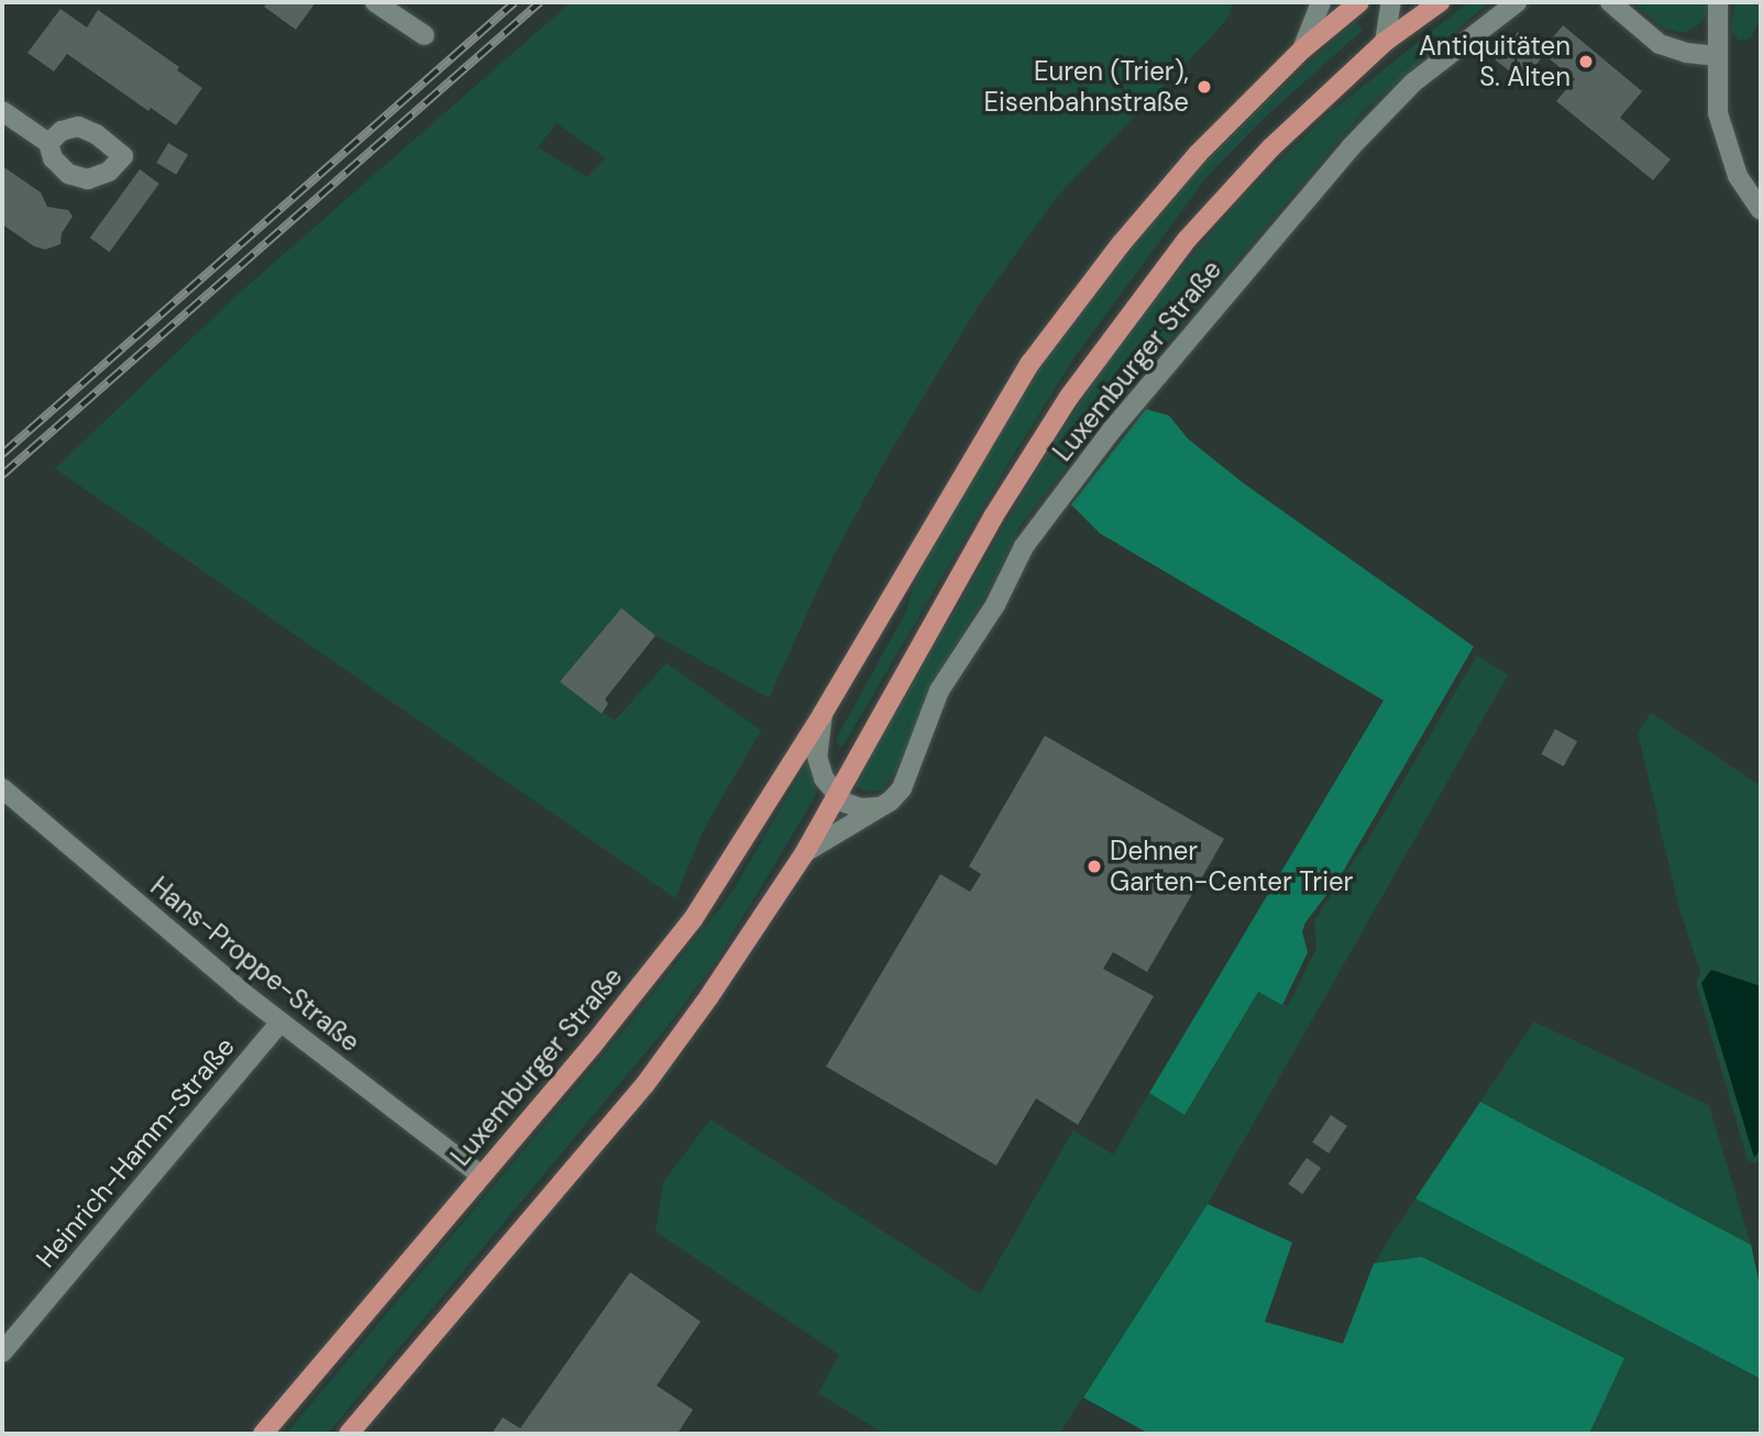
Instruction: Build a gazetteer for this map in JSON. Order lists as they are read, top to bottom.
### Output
{
  "streets": {
    "main road": ["Luxemburger Straße"],
    "street": ["Hans-Proppe-Straße", "Heinrich-Hamm-Straße"]
  },
  "crossings": [
    ["Luxemburger Straße", "Hans-Proppe-Straße"],
    ["Hans-Proppe-Straße", "Heinrich-Hamm-Straße"]
  ],
  "places": ["Antiquitäten S. Alten", "Euren (Trier), Eisenbahnstraße", "Dehner Garten-Center Trier"]
}
